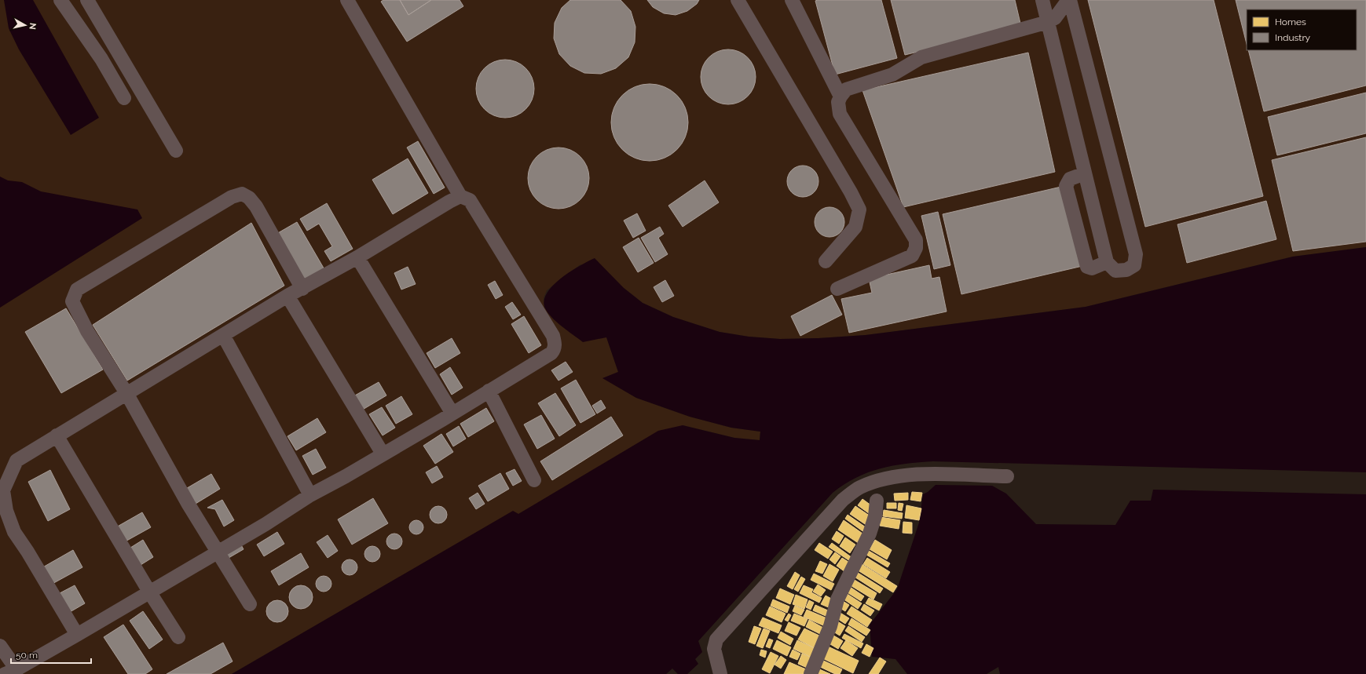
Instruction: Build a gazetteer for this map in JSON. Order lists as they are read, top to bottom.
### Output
{
  "legend": ["Homes", "Industry"],
  "scale_bar": "50 m",
  "north": "right"
}
